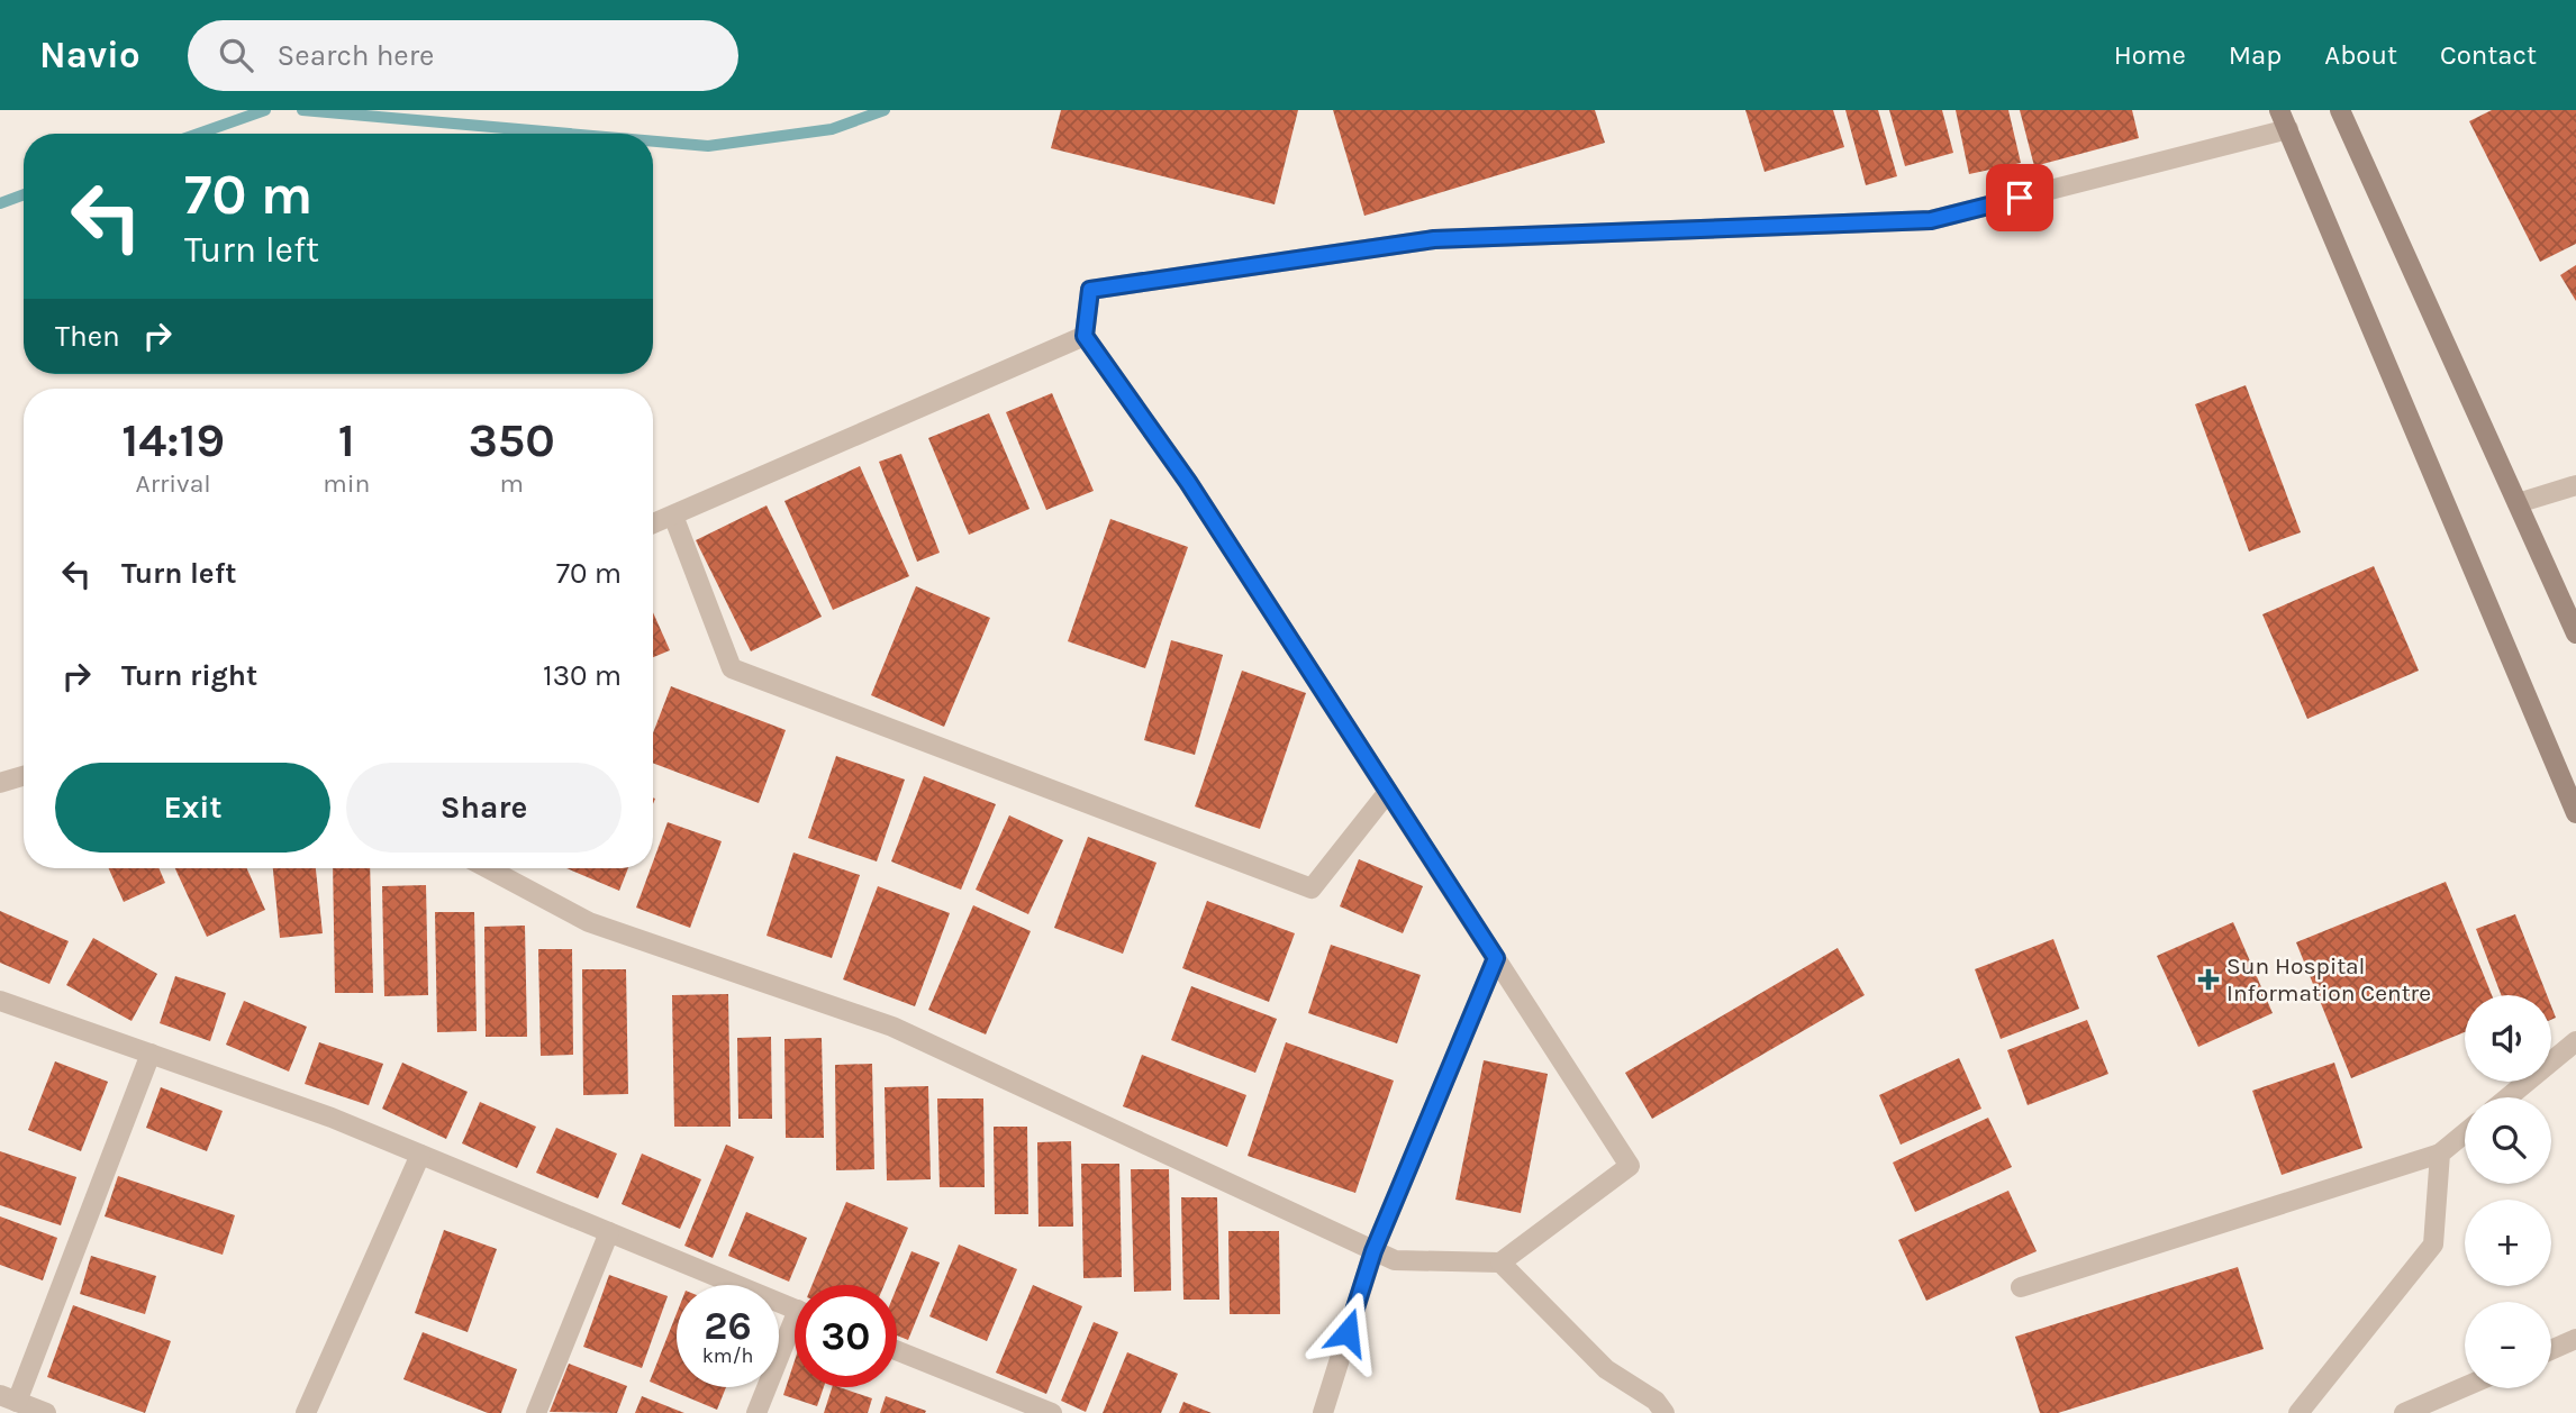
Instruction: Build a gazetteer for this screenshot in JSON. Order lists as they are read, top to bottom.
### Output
{
  "places": {
    "health": ["Sun Hospital Information Centre"]
  },
  "page": {
    "header": "Navio",
    "search": "Search here",
    "nav": [
      "Home",
      "Map",
      "About",
      "Contact"
    ],
    "turn": ["70 m", "Turn left"],
    "then": "Then",
    "eta": [
      "14:19",
      "Arrival",
      "1",
      "min",
      "350",
      "m"
    ],
    "list": [
      {
        "name": "Turn left",
        "value": "70 m"
      },
      {
        "name": "Turn right",
        "value": "130 m"
      }
    ],
    "buttons": ["Exit", "Share"],
    "map_buttons": ["+", "−"],
    "speed": "26 km/h",
    "limit": "30"
  }
}
